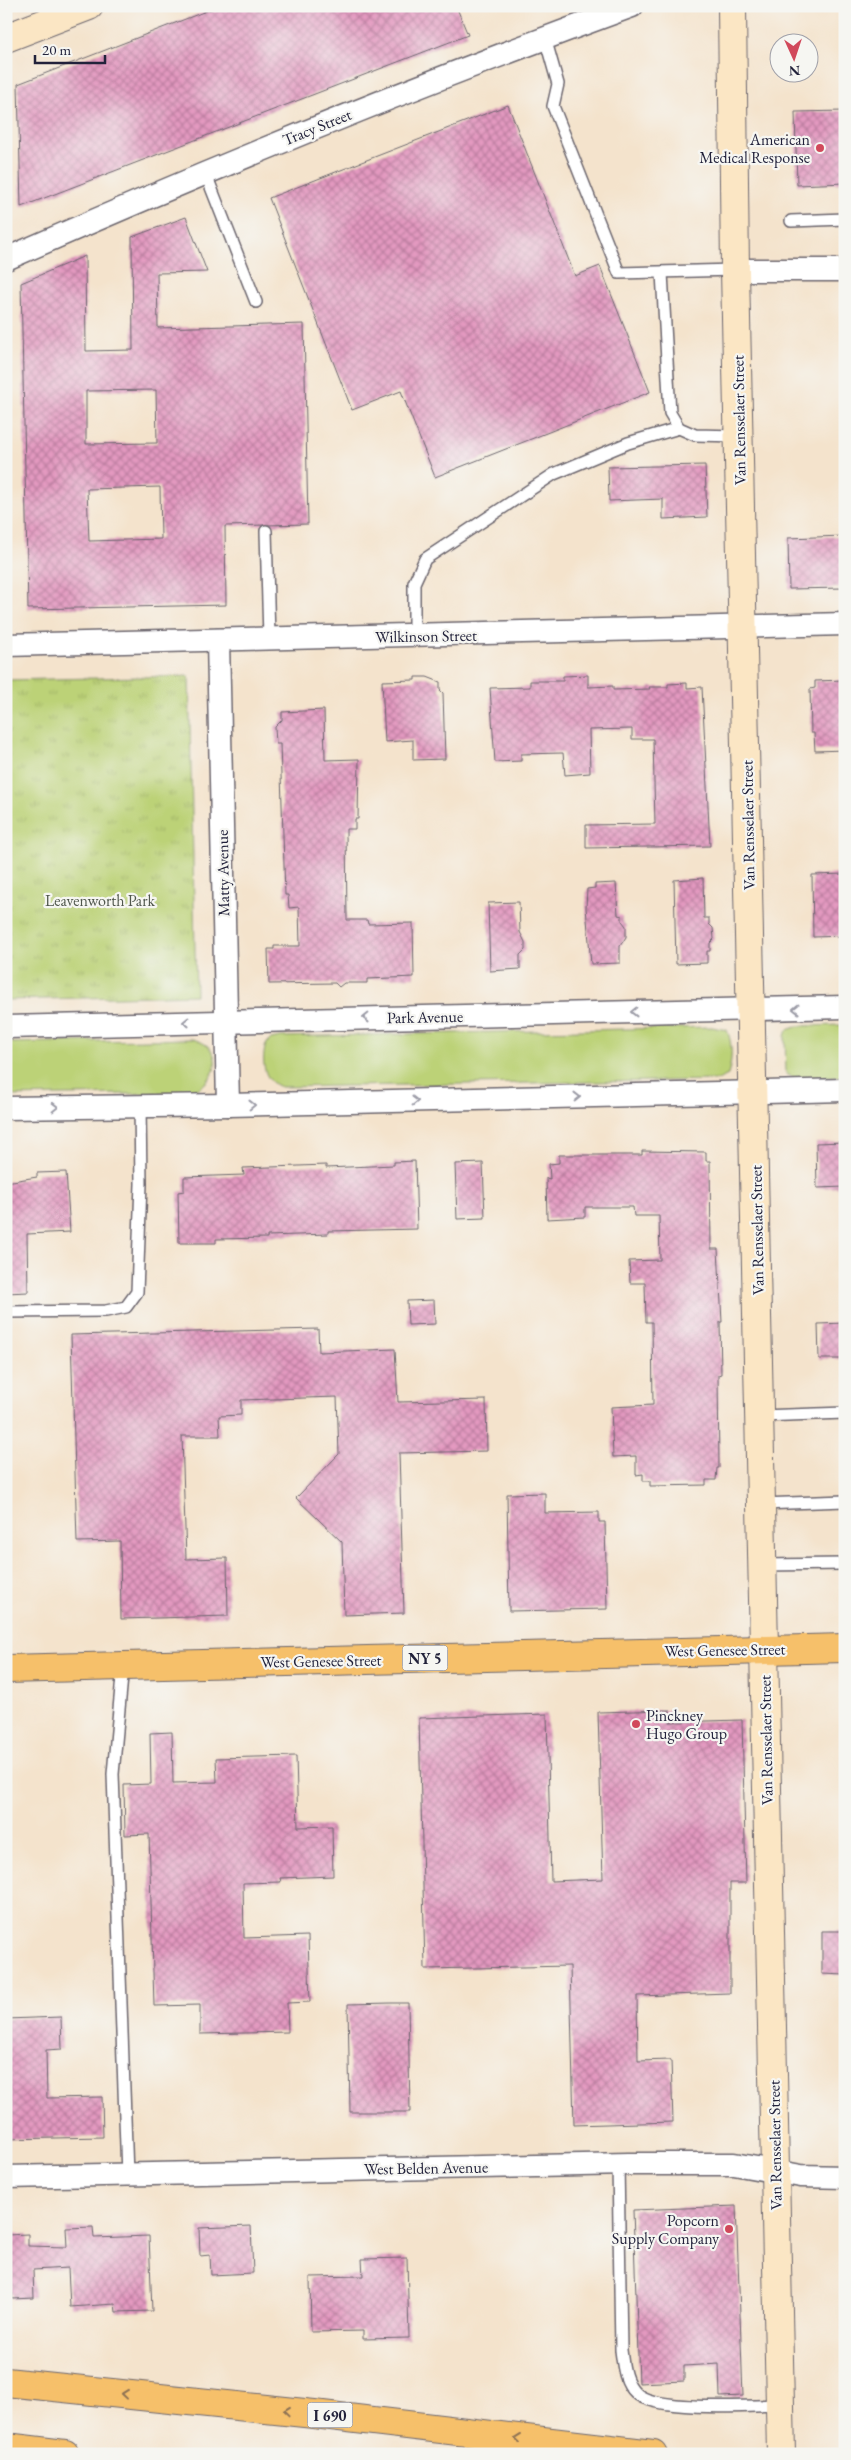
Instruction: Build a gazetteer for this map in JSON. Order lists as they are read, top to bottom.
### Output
{
  "streets": {
    "main road": ["West Genesee Street", "NY 5", "I 690"],
    "street": [
      "Tracy Street",
      "Van Rensselaer Street",
      "Wilkinson Street",
      "Matty Avenue",
      "Park Avenue",
      "West Belden Avenue"
    ]
  },
  "crossings": [
    ["Van Rensselaer Street", "Wilkinson Street"],
    ["Van Rensselaer Street", "Park Avenue"],
    ["Van Rensselaer Street", "West Genesee Street"],
    ["Van Rensselaer Street", "West Belden Avenue"],
    ["Wilkinson Street", "Matty Avenue"],
    ["Matty Avenue", "Park Avenue"]
  ],
  "parks": ["Leavenworth Park"],
  "places": ["American Medical Response", "Pinckney Hugo Group", "Popcorn Supply Company"],
  "scale_bar": "20 m",
  "north": "bottom"
}
